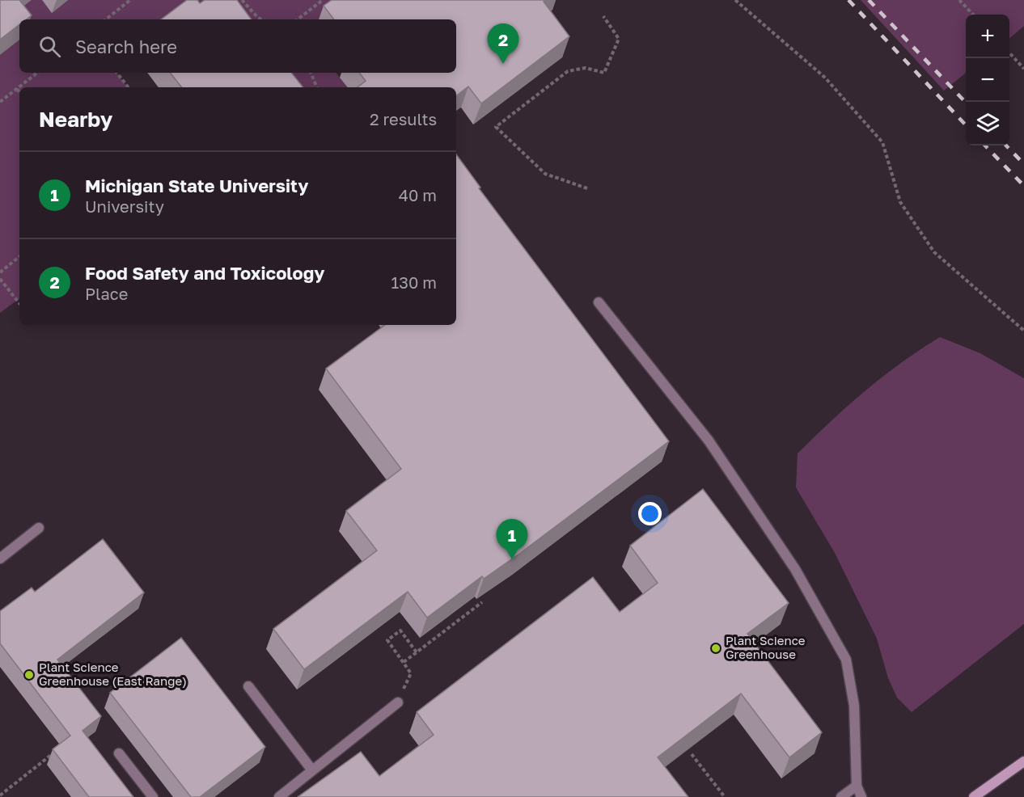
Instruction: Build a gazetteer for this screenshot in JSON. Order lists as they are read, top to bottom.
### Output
{
  "places": ["Plant Science Greenhouse", "Plant Science Greenhouse (East Range)"],
  "page": {
    "map_buttons": ["+", "−"],
    "search": "Search here",
    "pins": ["2", "1"],
    "heading": ["Nearby", "2 results"],
    "list": [
      {
        "mark": "1",
        "name": "Michigan State University",
        "note": "University",
        "value": "40 m"
      },
      {
        "mark": "2",
        "name": "Food Safety and Toxicology",
        "note": "Place",
        "value": "130 m"
      }
    ]
  }
}
